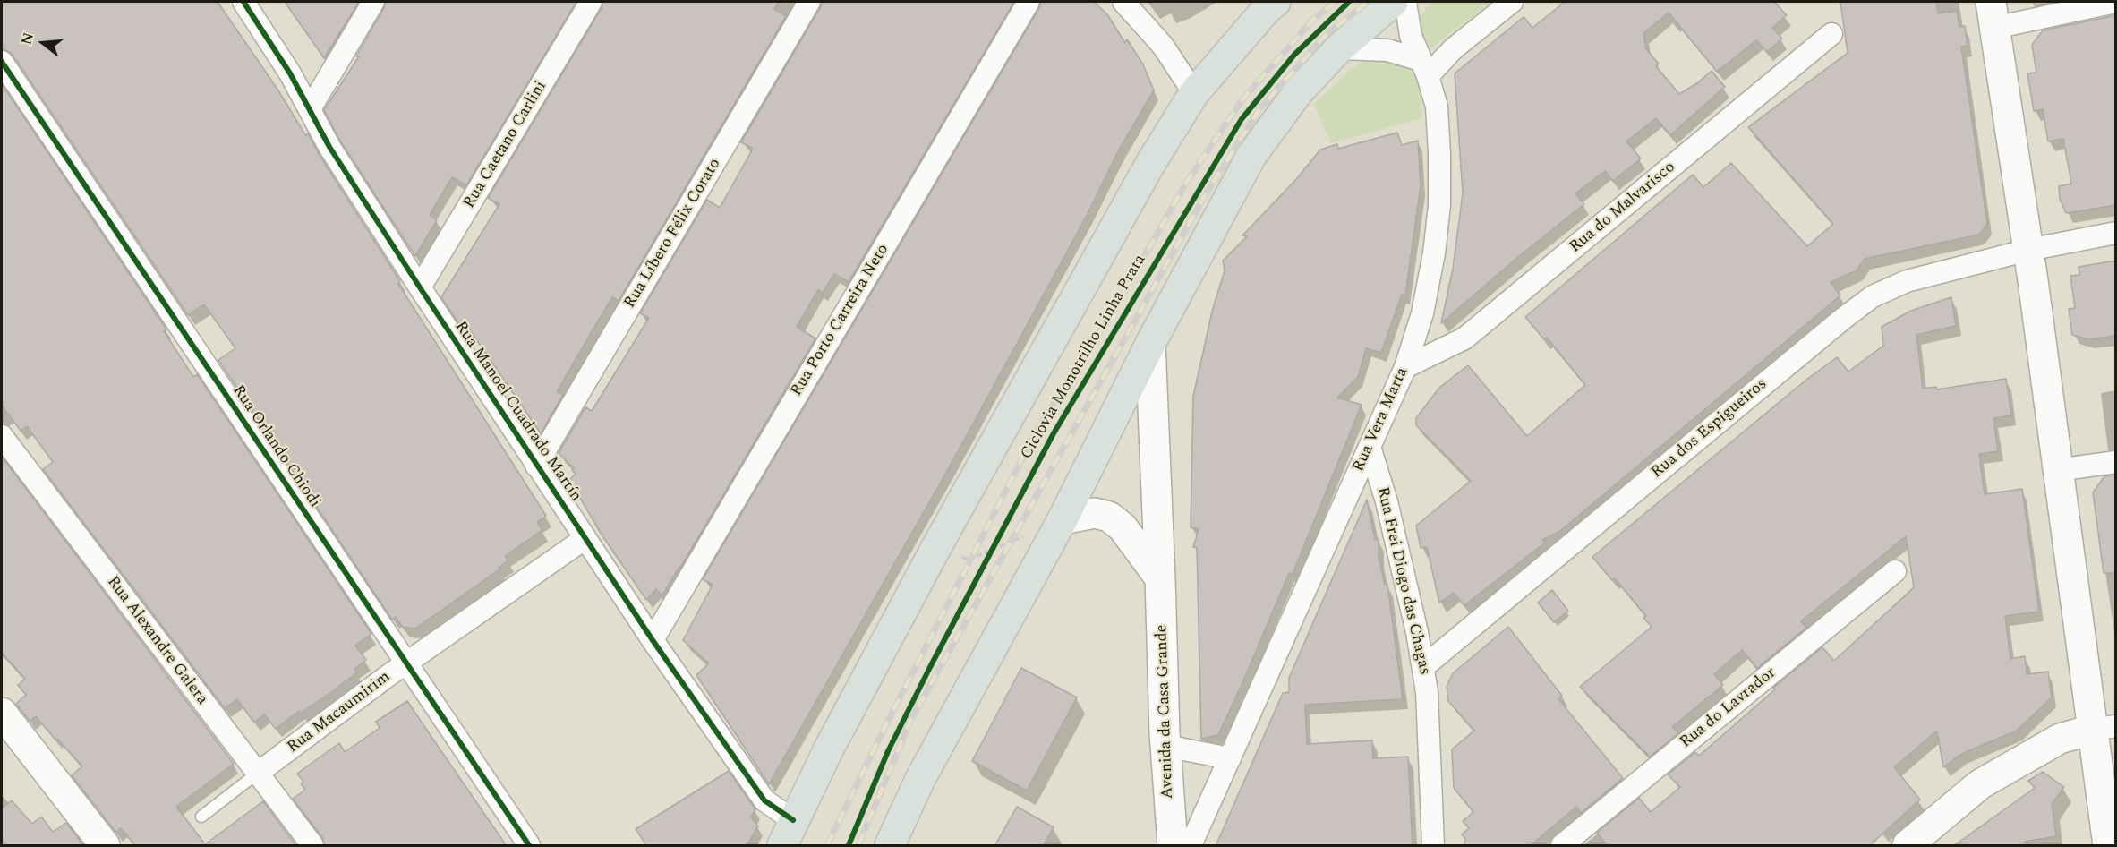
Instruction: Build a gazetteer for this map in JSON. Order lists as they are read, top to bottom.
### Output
{
  "streets": {
    "street": [
      "Rua Caetano Carlini",
      "Rua do Malvarisco",
      "Rua Líbero Félix Corato",
      "Rua Porto Carreira Neto",
      "Rua Manoel Cuadrado Martín",
      "Rua Vera Marta",
      "Rua dos Espigueiros",
      "Rua Orlando Chiodi",
      "Rua Frei Diogo das Chagas",
      "Rua Alexandre Galera",
      "Rua do Lavrador",
      "Avenida da Casa Grande",
      "Rua Macaumirim"
    ],
    "cycle path": ["Ciclovia Monotrilho Linha Prata"]
  },
  "crossings": [
    ["Rua Caetano Carlini", "Rua Manoel Cuadrado Martín"],
    ["Rua do Malvarisco", "Rua Vera Marta"],
    ["Rua Líbero Félix Corato", "Rua Manoel Cuadrado Martín"],
    ["Rua Porto Carreira Neto", "Rua Manoel Cuadrado Martín"],
    ["Rua Manoel Cuadrado Martín", "Rua Macaumirim"],
    ["Rua Vera Marta", "Rua Frei Diogo das Chagas"],
    ["Rua dos Espigueiros", "Rua Frei Diogo das Chagas"],
    ["Rua Orlando Chiodi", "Rua Macaumirim"],
    ["Rua Alexandre Galera", "Rua Macaumirim"]
  ],
  "north": "left"
}
